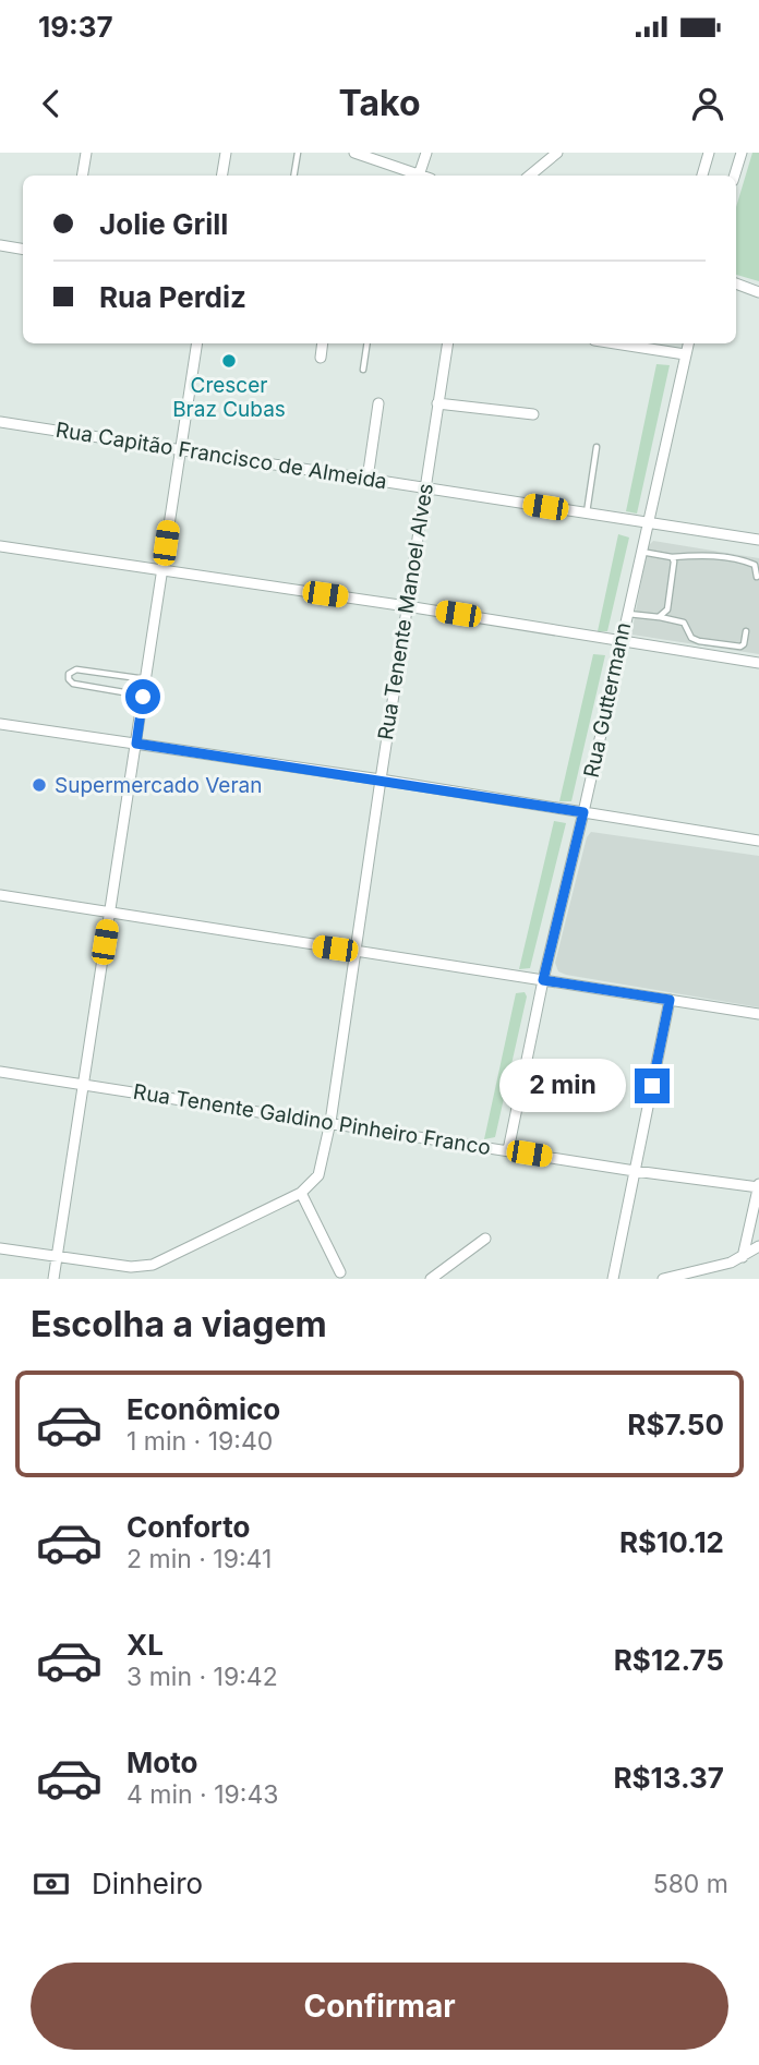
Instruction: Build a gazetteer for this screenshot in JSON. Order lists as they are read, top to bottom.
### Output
{
  "streets": {
    "street": [
      "Rua Capitão Francisco de Almeida",
      "Rua Tenente Manoel Alves",
      "Rua Guttermann",
      "Rua Tenente Galdino Pinheiro Franco"
    ]
  },
  "crossings": [
    ["Rua Capitão Francisco de Almeida", "Rua Tenente Manoel Alves"],
    ["Rua Capitão Francisco de Almeida", "Rua Guttermann"],
    ["Rua Tenente Manoel Alves", "Rua Tenente Galdino Pinheiro Franco"],
    ["Rua Guttermann", "Rua Tenente Galdino Pinheiro Franco"]
  ],
  "places": ["Crescer Braz Cubas", "Supermercado Veran"],
  "page": {
    "status": "19:37",
    "header": "Tako",
    "banner": ["Jolie Grill", "Rua Perdiz"],
    "bubble": "2 min",
    "heading": "Escolha a viagem",
    "list": [
      {
        "name": "Econômico",
        "note": "1 min · 19:40",
        "value": "R$7.50"
      },
      {
        "name": "Conforto",
        "note": "2 min · 19:41",
        "value": "R$10.12"
      },
      {
        "name": "XL",
        "note": "3 min · 19:42",
        "value": "R$12.75"
      },
      {
        "name": "Moto",
        "note": "4 min · 19:43",
        "value": "R$13.37"
      }
    ],
    "pay": ["Dinheiro", "580 m"],
    "buttons": "Confirmar"
  }
}
